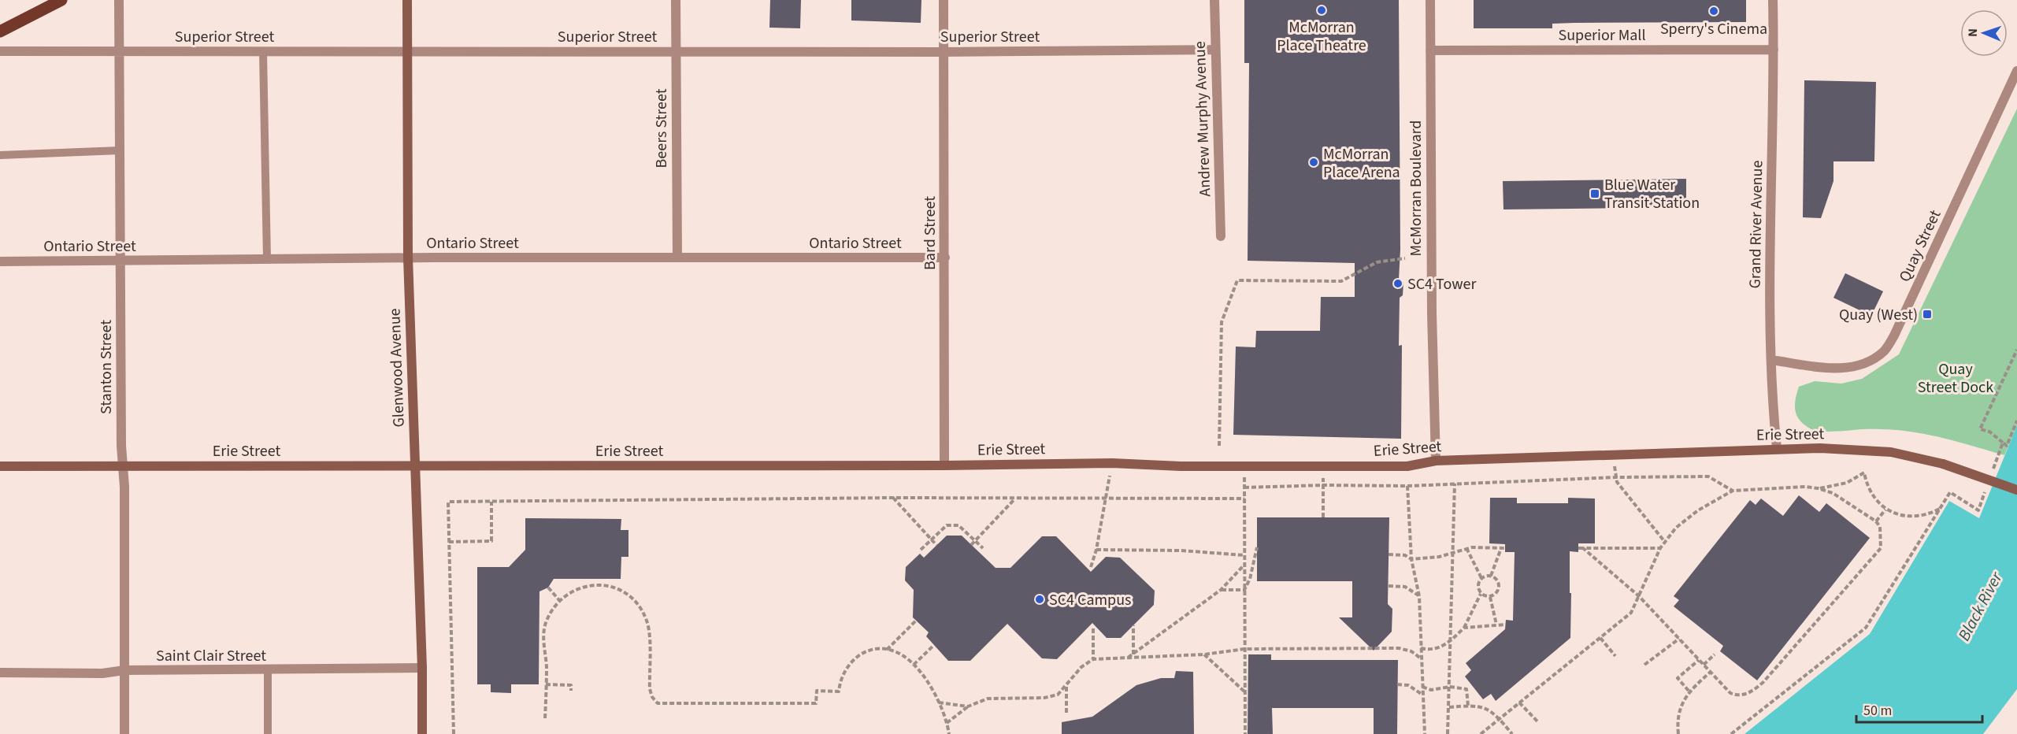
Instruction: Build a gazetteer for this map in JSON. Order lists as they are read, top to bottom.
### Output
{
  "streets": {
    "street": [
      "Superior Mall",
      "Superior Street",
      "Andrew Murphy Avenue",
      "Beers Street",
      "McMorran Boulevard",
      "Grand River Avenue",
      "Bard Street",
      "Ontario Street",
      "Quay Street",
      "Stanton Street",
      "Glenwood Avenue",
      "Erie Street",
      "Saint Clair Street"
    ]
  },
  "crossings": [
    ["Superior Mall", "McMorran Boulevard"],
    ["Superior Mall", "Grand River Avenue"],
    ["Superior Street", "Andrew Murphy Avenue"],
    ["Superior Street", "Beers Street"],
    ["Superior Street", "Bard Street"],
    ["Superior Street", "Stanton Street"],
    ["Superior Street", "Glenwood Avenue"],
    ["Beers Street", "Ontario Street"],
    ["McMorran Boulevard", "Erie Street"],
    ["Grand River Avenue", "Quay Street"],
    ["Grand River Avenue", "Erie Street"],
    ["Bard Street", "Ontario Street"],
    ["Bard Street", "Erie Street"],
    ["Ontario Street", "Stanton Street"],
    ["Ontario Street", "Glenwood Avenue"],
    ["Stanton Street", "Erie Street"],
    ["Stanton Street", "Saint Clair Street"],
    ["Glenwood Avenue", "Erie Street"],
    ["Glenwood Avenue", "Saint Clair Street"]
  ],
  "water": ["Black River"],
  "parks": ["Quay Street Dock"],
  "places": {
    "other": [
      "McMorran Place Theatre",
      "Sperry's Cinema",
      "McMorran Place Arena",
      "SC4 Tower",
      "SC4 Campus"
    ],
    "transit": ["Blue Water Transit Station", "Quay (West)"]
  },
  "scale_bar": "50 m",
  "north": "left"
}
